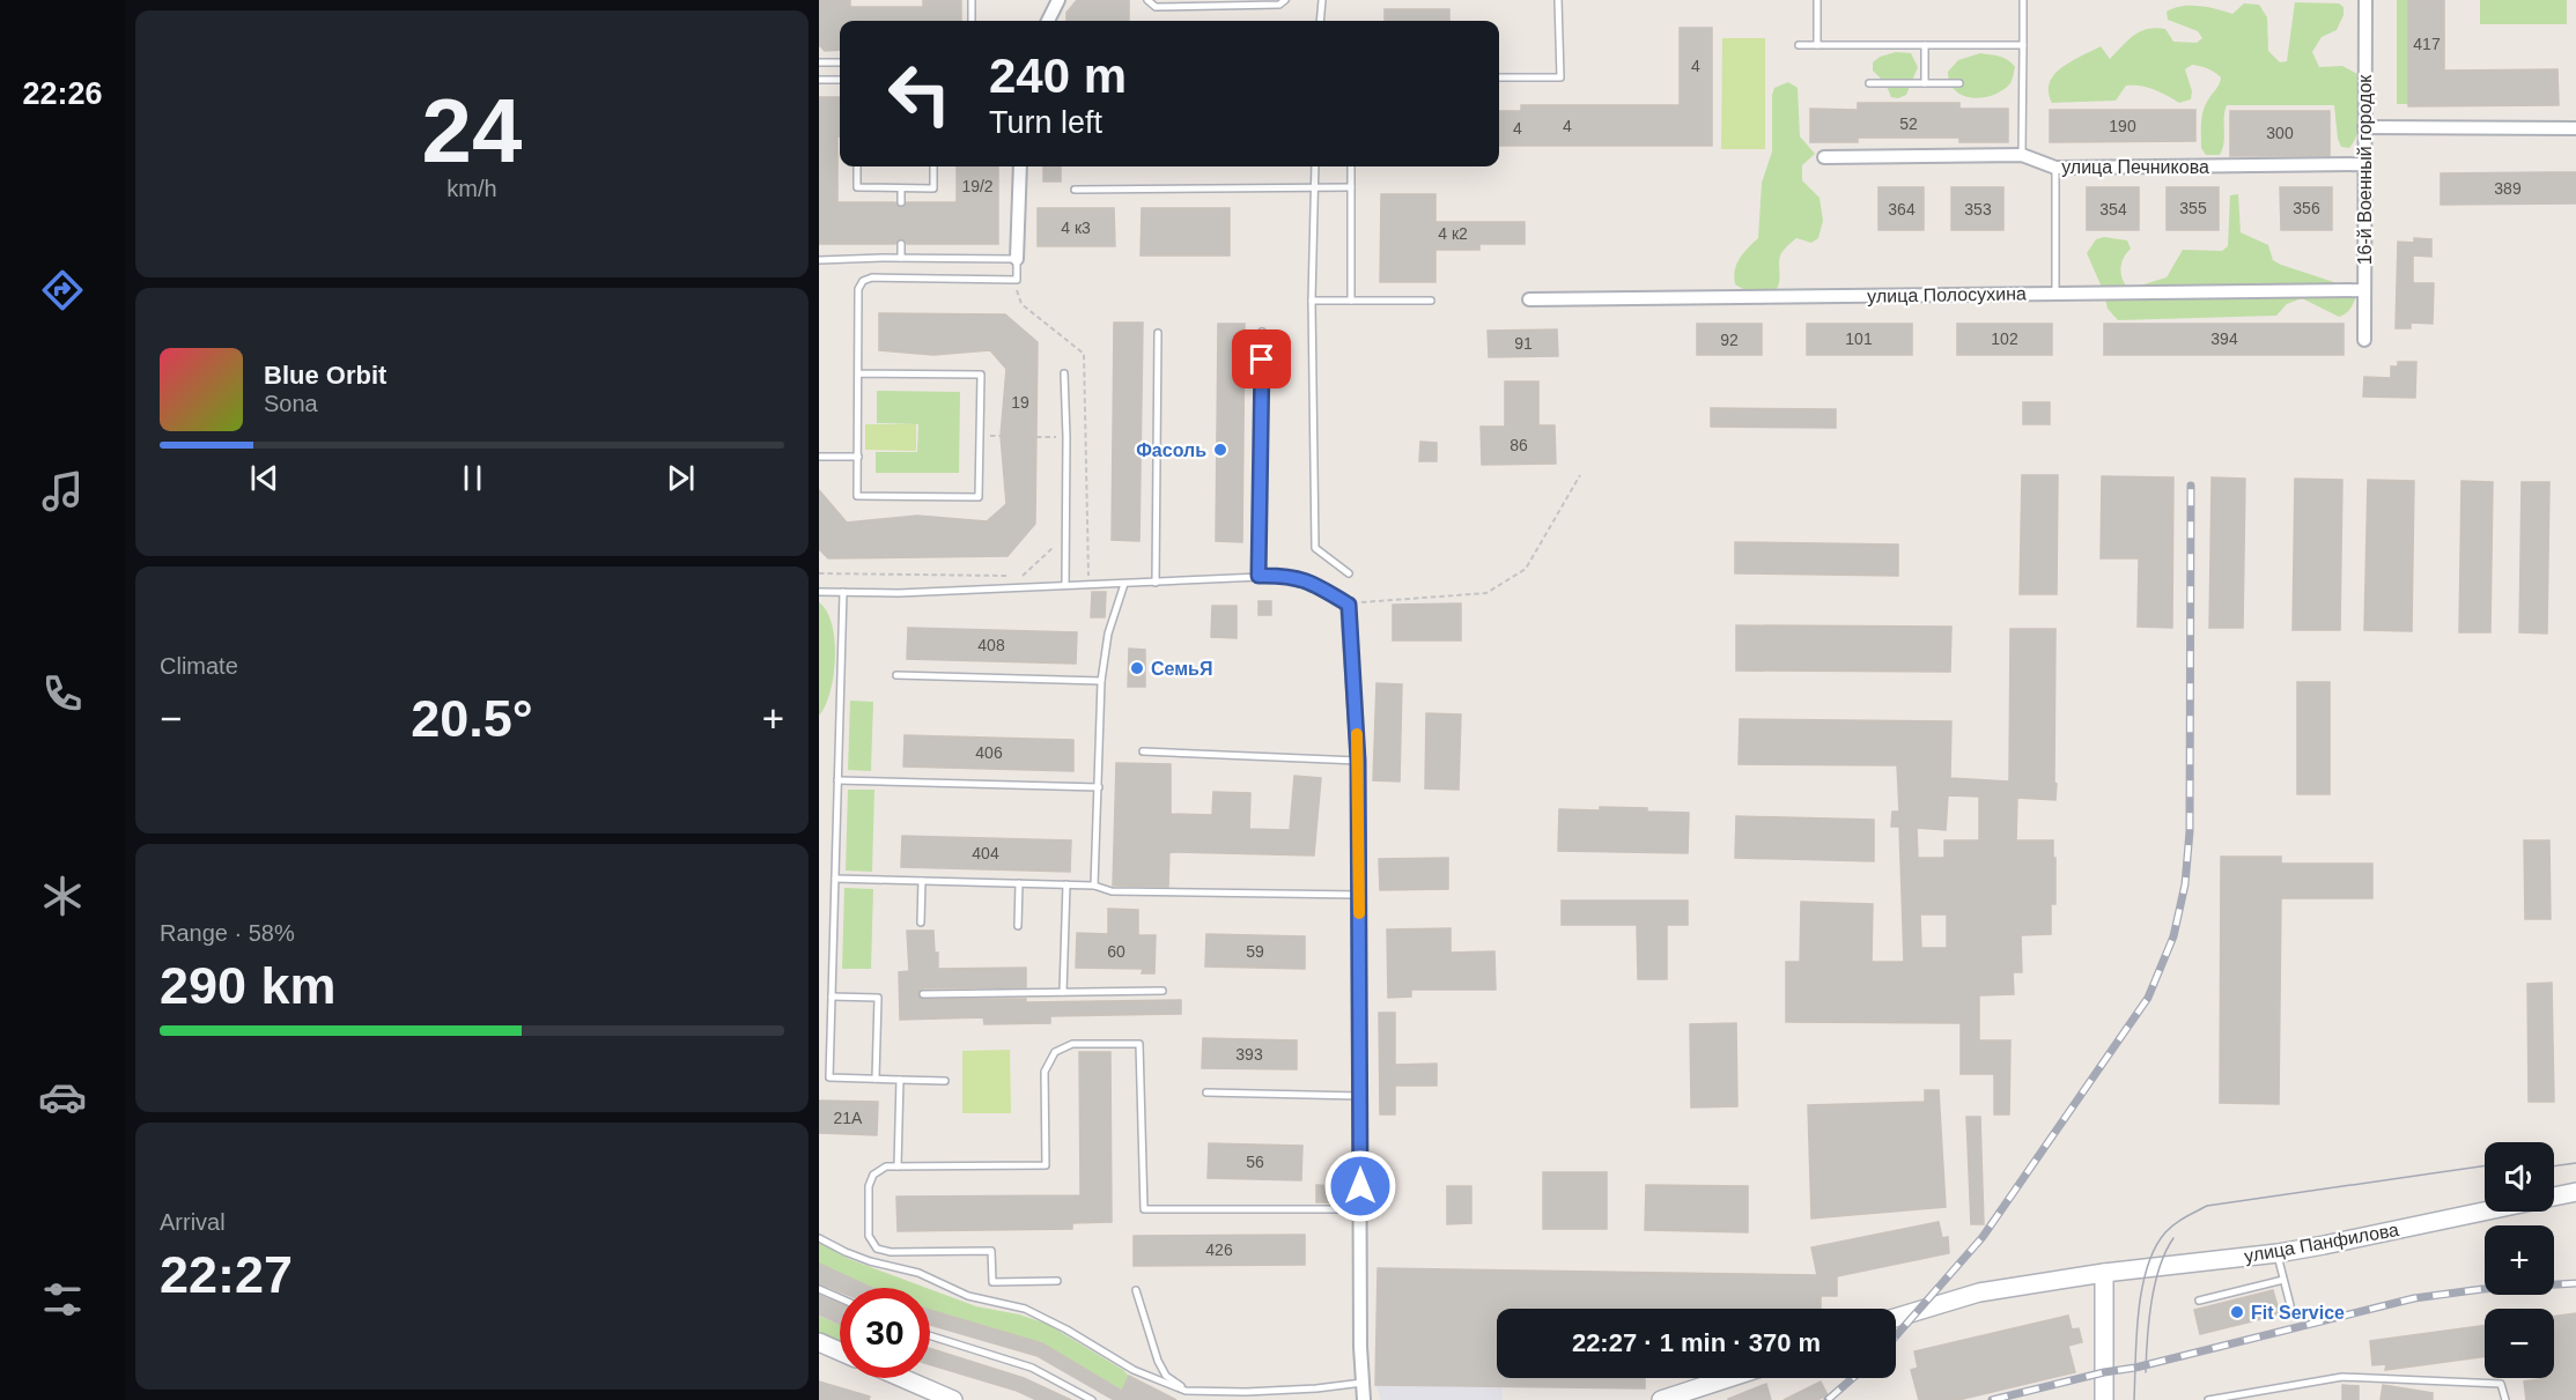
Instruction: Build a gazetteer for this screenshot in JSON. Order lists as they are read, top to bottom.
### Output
{
  "streets": {
    "main road": ["улица Панфилова"],
    "street": ["улица Печникова", "16-й Военный городок", "улица Полосухина"]
  },
  "crossings": [
    ["улица Печникова", "16-й Военный городок"],
    ["16-й Военный городок", "улица Полосухина"]
  ],
  "places": ["Фасоль", "СемьЯ", "Fit Service"],
  "house_numbers": [
    "417",
    "4",
    "52",
    "4",
    "190",
    "4",
    "300",
    "19/2",
    "389",
    "355",
    "356",
    "364",
    "353",
    "354",
    "4 к3",
    "4 к2",
    "101",
    "102",
    "394",
    "92",
    "91",
    "19",
    "86",
    "408",
    "406",
    "404",
    "60",
    "59",
    "393",
    "21А",
    "56",
    "426"
  ],
  "page": {
    "tabs": "22:26",
    "tile": [
      ["24", "km/h"],
      "Climate",
      ["Range · 58%", "290 km"],
      ["Arrival", "22:27"]
    ],
    "turn": ["240 m", "Turn left"],
    "song": ["Blue Orbit", "Sona"],
    "heat": ["−", "20.5°", "+"],
    "map_buttons": ["+", "−"],
    "limit": "30",
    "trip": "22:27 · 1 min · 370 m"
  }
}
